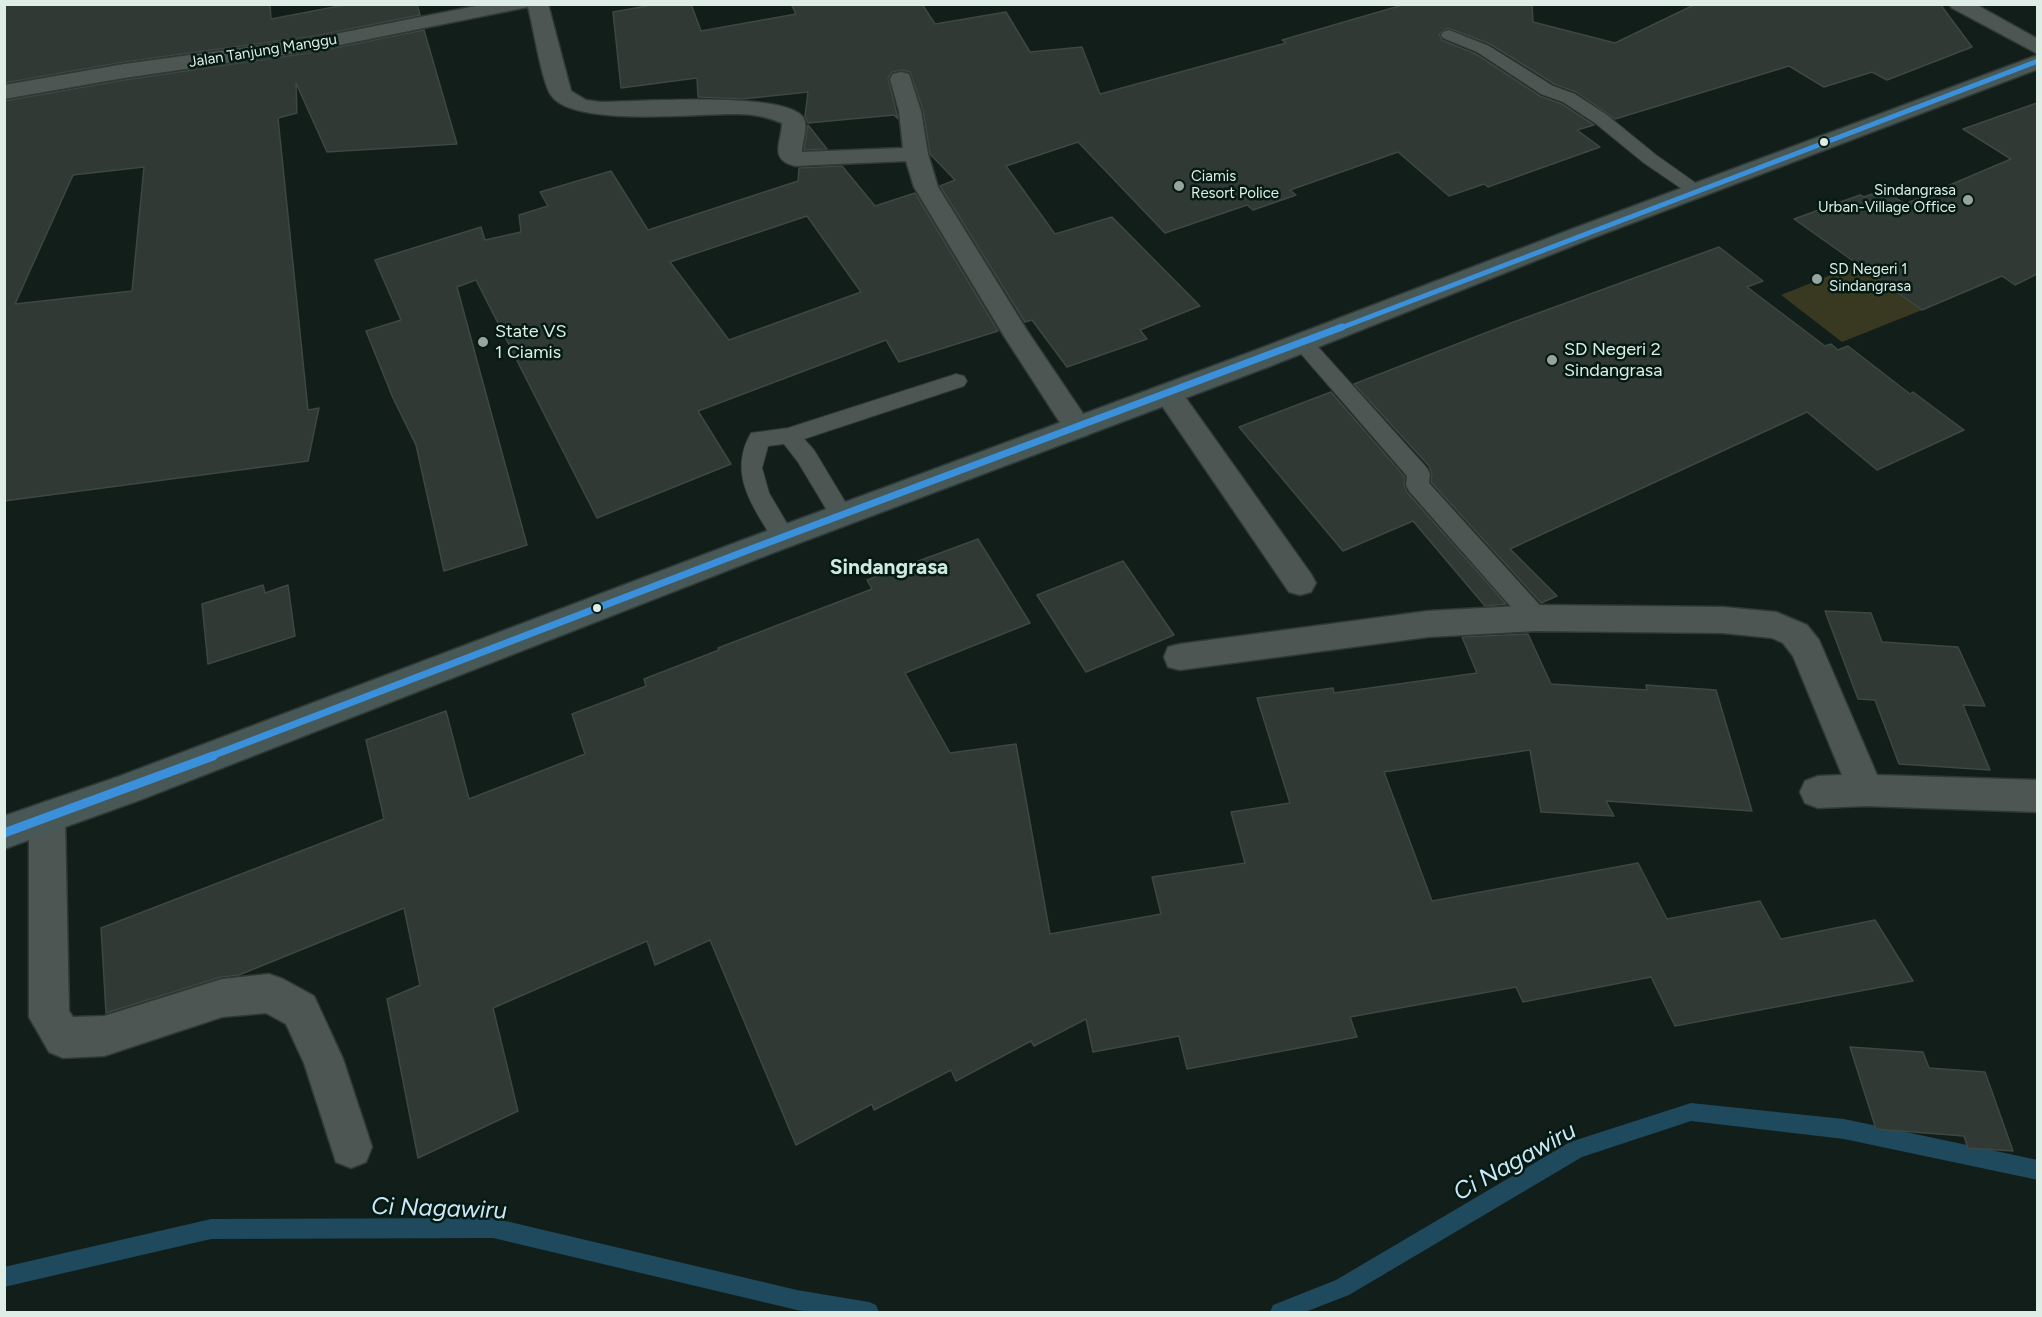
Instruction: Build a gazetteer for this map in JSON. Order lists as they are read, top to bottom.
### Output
{
  "streets": {
    "street": ["Jalan Tanjung Manggu"]
  },
  "districts": ["Sindangrasa"],
  "water": ["Ci Nagawiru"],
  "places": [
    "Ciamis Resort Police",
    "Sindangrasa Urban-Village Office",
    "SD Negeri 1 Sindangrasa",
    "State VS 1 Ciamis",
    "SD Negeri 2 Sindangrasa"
  ]
}
